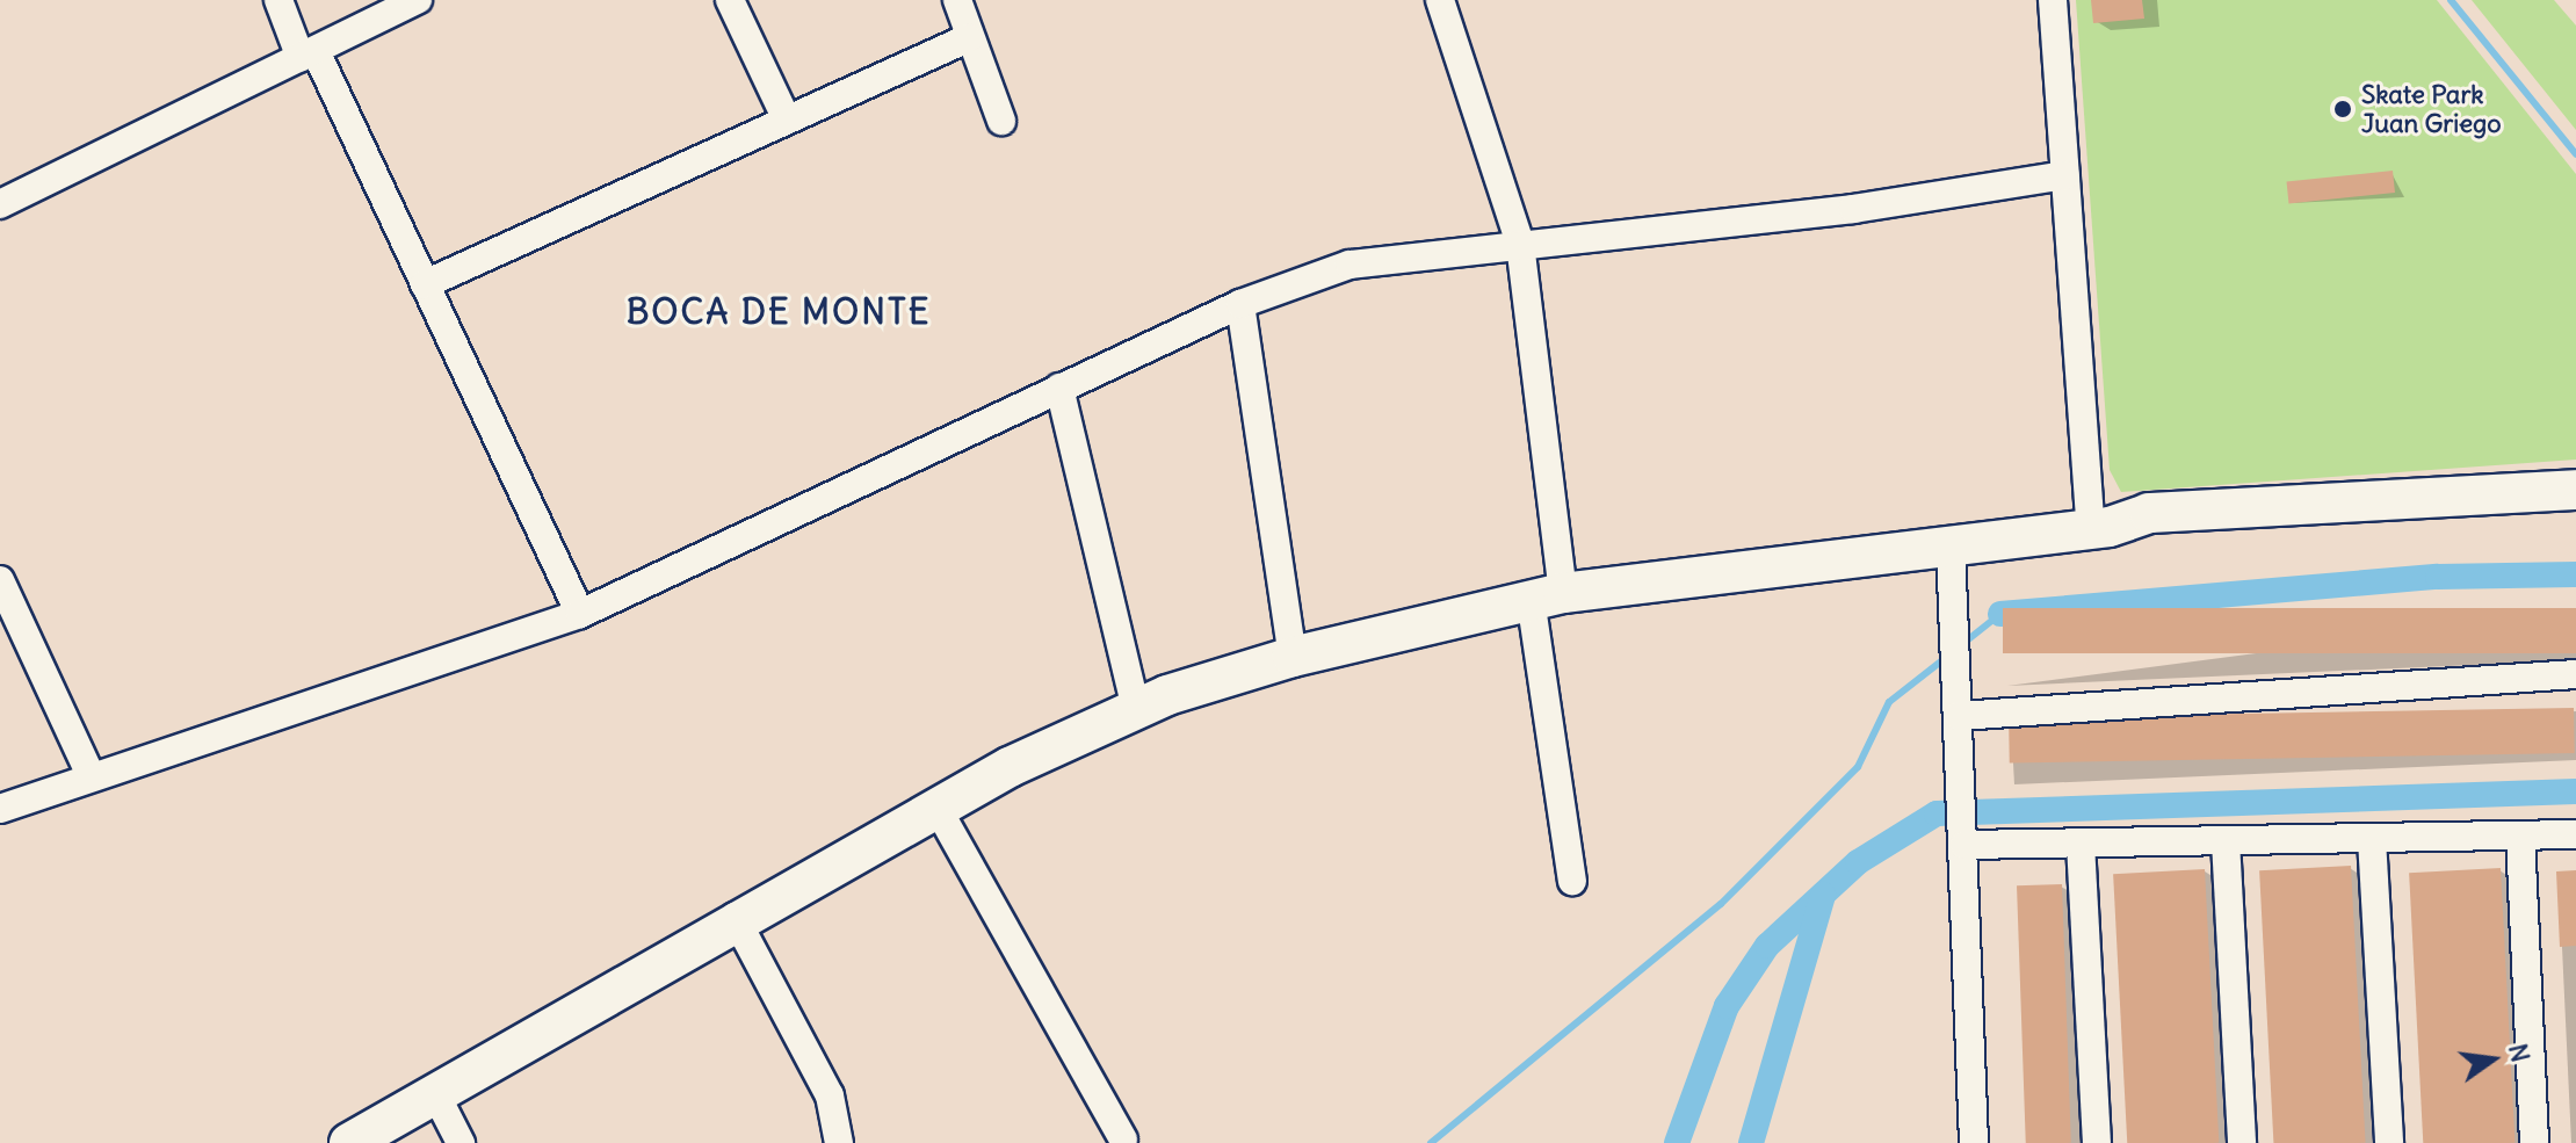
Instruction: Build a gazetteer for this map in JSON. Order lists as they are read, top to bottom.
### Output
{
  "districts": ["BOCA DE MONTE"],
  "places": ["Skate Park Juan Griego"],
  "north": "right"
}
